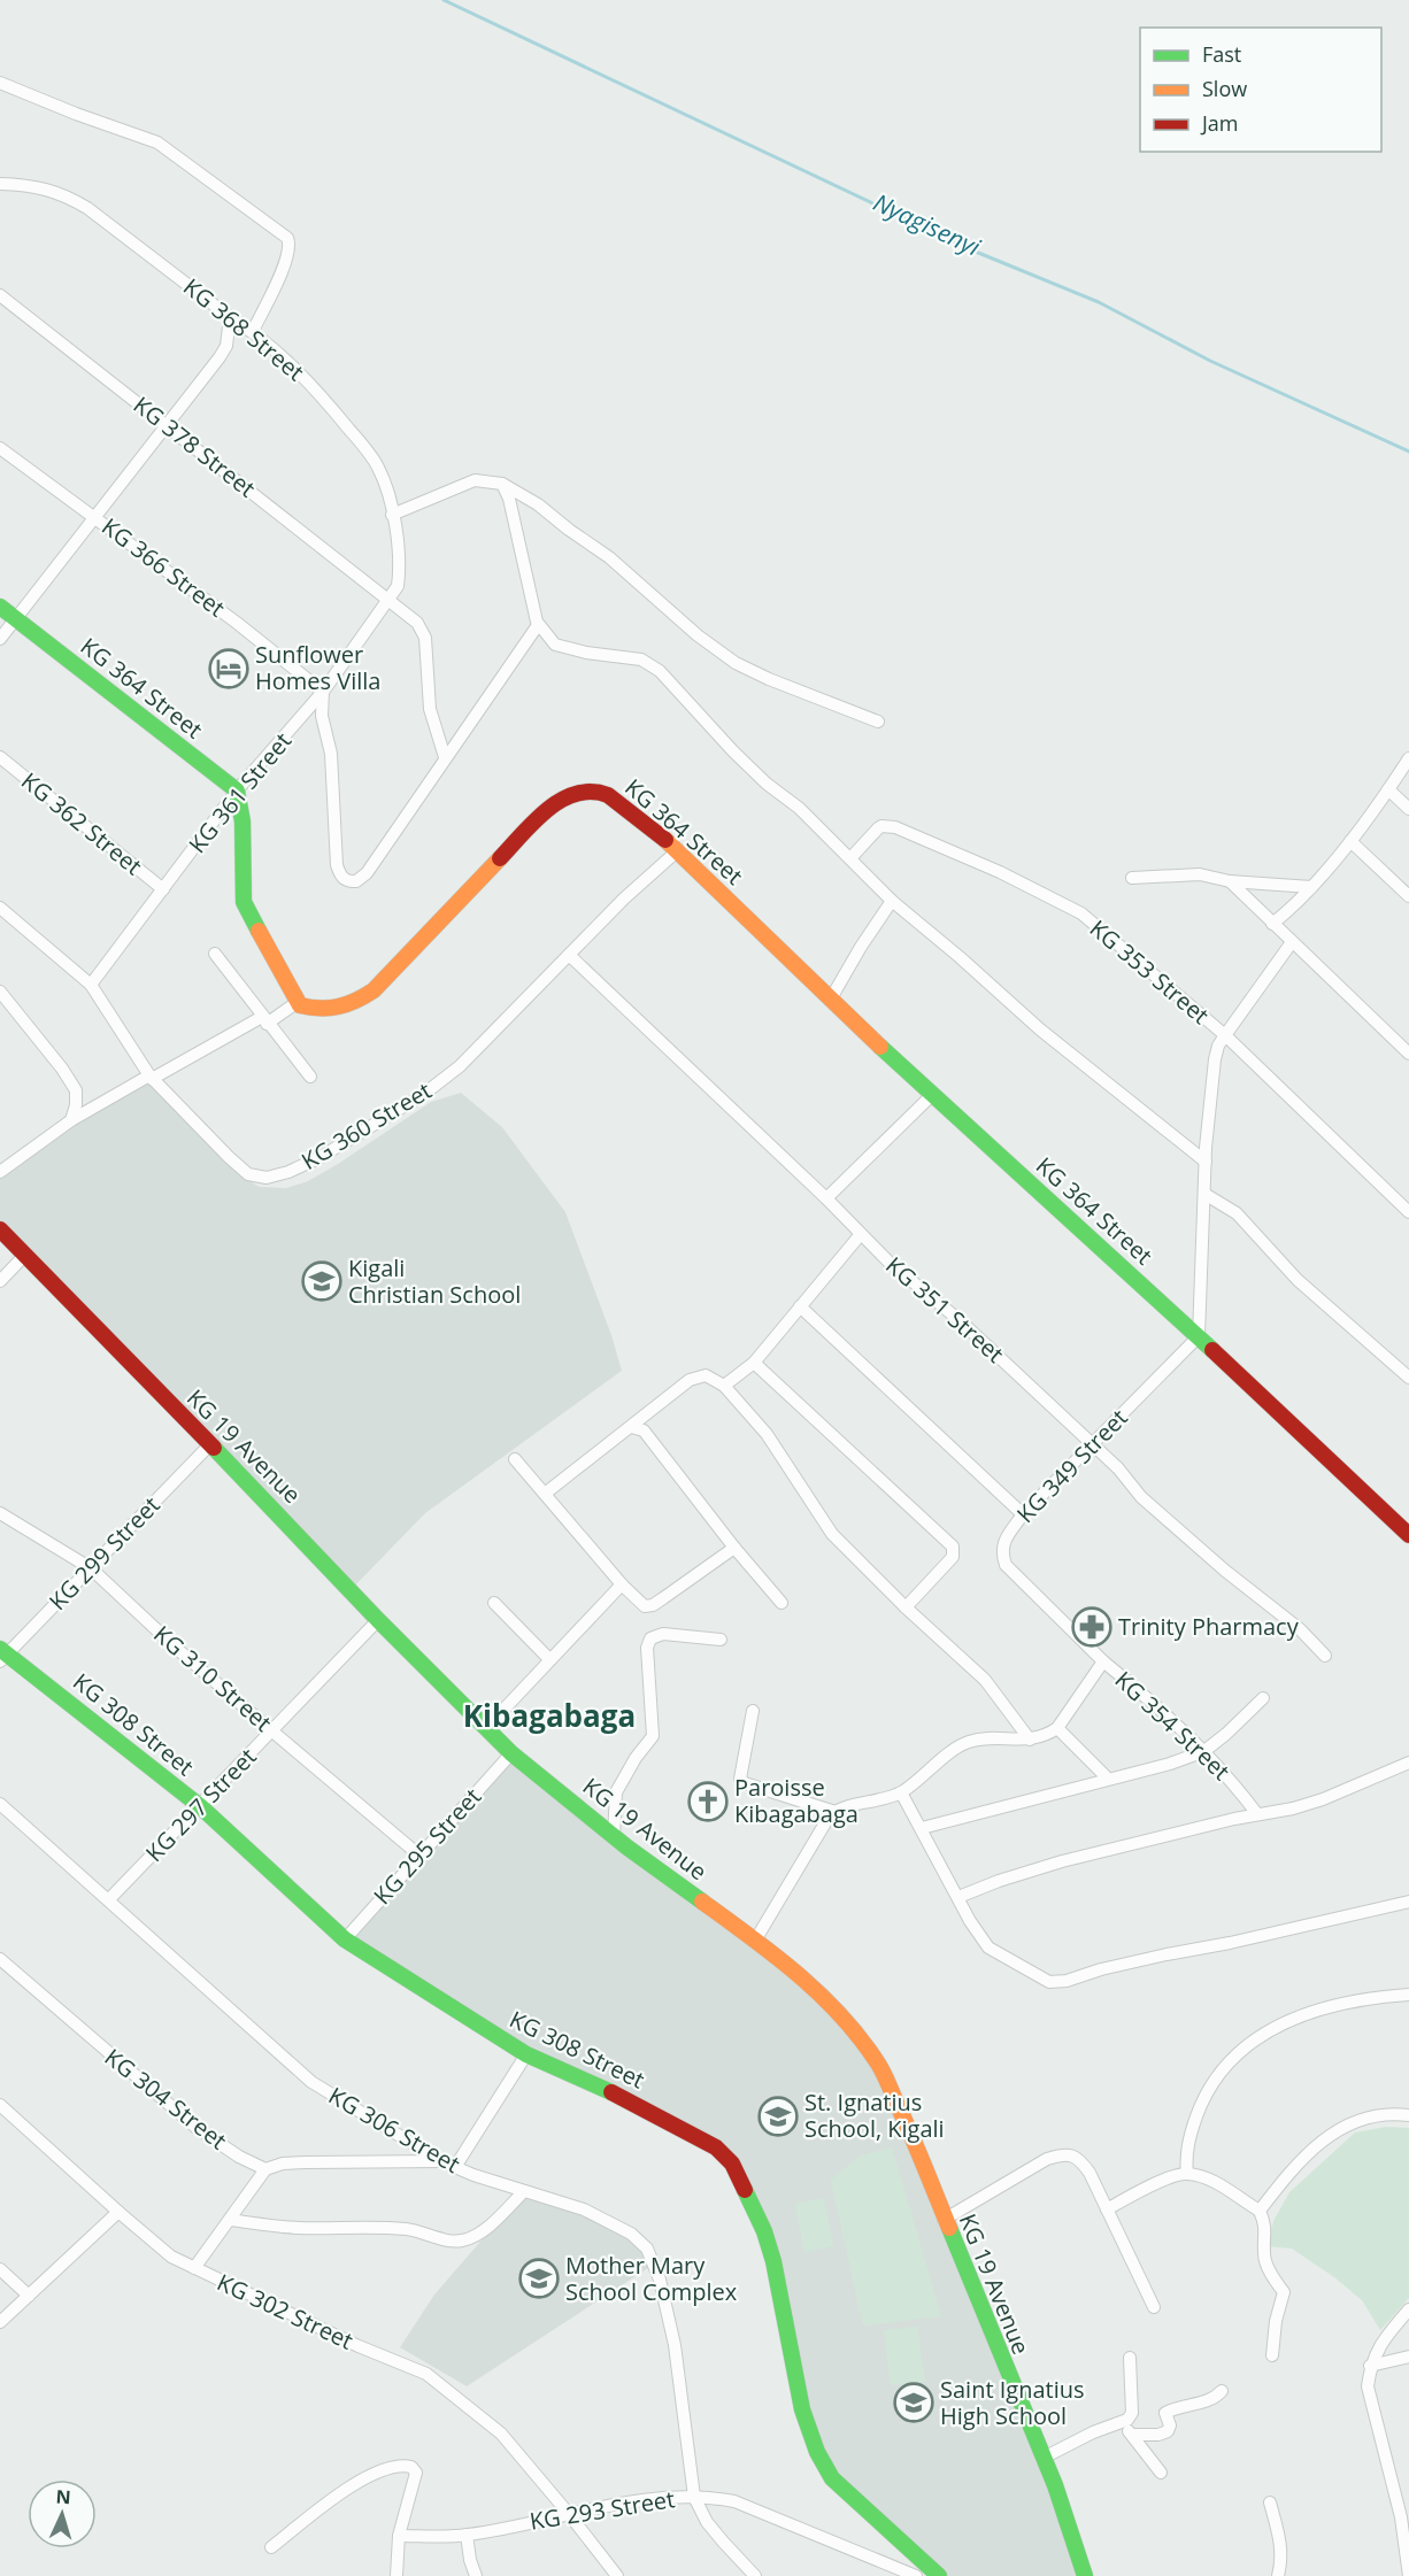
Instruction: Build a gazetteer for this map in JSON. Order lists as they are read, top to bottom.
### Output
{
  "streets": {
    "street": [
      "KG 368 Street",
      "KG 378 Street",
      "KG 366 Street",
      "KG 364 Street",
      "KG 361 Street",
      "KG 362 Street",
      "KG 353 Street",
      "KG 360 Street",
      "KG 351 Street",
      "KG 19 Avenue",
      "KG 349 Street",
      "KG 299 Street",
      "KG 310 Street",
      "KG 308 Street",
      "KG 354 Street",
      "KG 297 Street",
      "KG 295 Street",
      "KG 304 Street",
      "KG 306 Street",
      "KG 302 Street",
      "KG 293 Street"
    ]
  },
  "crossings": [
    ["KG 368 Street", "KG 378 Street"],
    ["KG 368 Street", "KG 361 Street"],
    ["KG 378 Street", "KG 361 Street"],
    ["KG 366 Street", "KG 361 Street"],
    ["KG 364 Street", "KG 361 Street"],
    ["KG 364 Street", "KG 360 Street"],
    ["KG 364 Street", "KG 349 Street"],
    ["KG 361 Street", "KG 362 Street"],
    ["KG 361 Street", "KG 360 Street"],
    ["KG 360 Street", "KG 351 Street"],
    ["KG 351 Street", "KG 349 Street"],
    ["KG 19 Avenue", "KG 299 Street"],
    ["KG 19 Avenue", "KG 297 Street"],
    ["KG 19 Avenue", "KG 295 Street"],
    ["KG 349 Street", "KG 354 Street"],
    ["KG 299 Street", "KG 310 Street"],
    ["KG 299 Street", "KG 308 Street"],
    ["KG 310 Street", "KG 297 Street"],
    ["KG 310 Street", "KG 295 Street"],
    ["KG 308 Street", "KG 297 Street"],
    ["KG 308 Street", "KG 295 Street"],
    ["KG 297 Street", "KG 306 Street"],
    ["KG 306 Street", "KG 293 Street"],
    ["KG 302 Street", "KG 293 Street"]
  ],
  "districts": ["Kibagabaga"],
  "water": ["Nyagisenyi"],
  "places": {
    "hotel": ["Sunflower Homes Villa"],
    "school or university": [
      "Kigali Christian School",
      "St. Ignatius School, Kigali",
      "Mother Mary School Complex",
      "Saint Ignatius High School"
    ],
    "pharmacy": ["Trinity Pharmacy"],
    "church": ["Paroisse Kibagabaga"]
  },
  "legend": ["Fast", "Slow", "Jam"],
  "north": "top"
}
